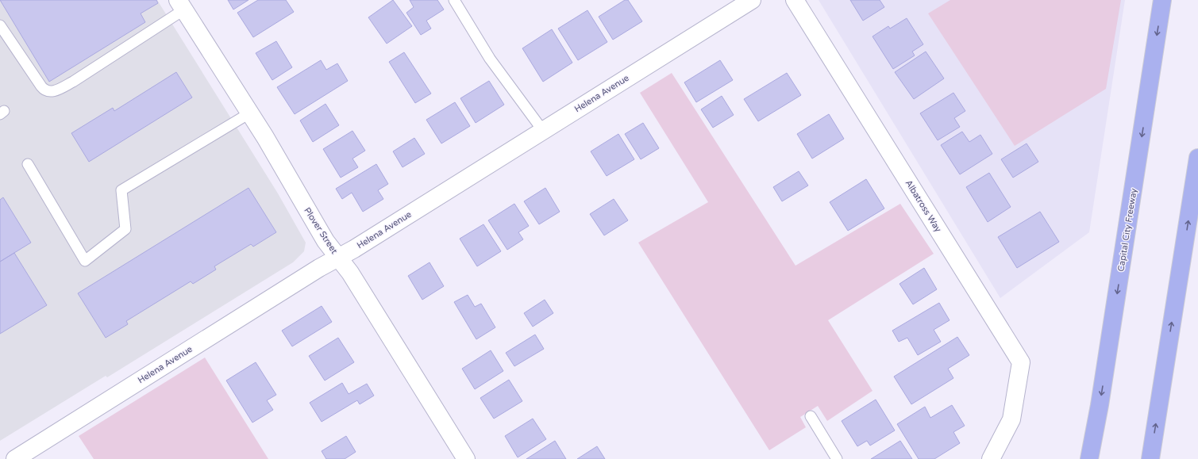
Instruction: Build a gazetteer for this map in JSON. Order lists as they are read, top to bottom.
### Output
{
  "streets": {
    "highway": ["Capital City Freeway"],
    "street": ["Helena Avenue", "Albatross Way", "Plover Street"]
  },
  "crossings": [
    ["Helena Avenue", "Plover Street"]
  ]
}
